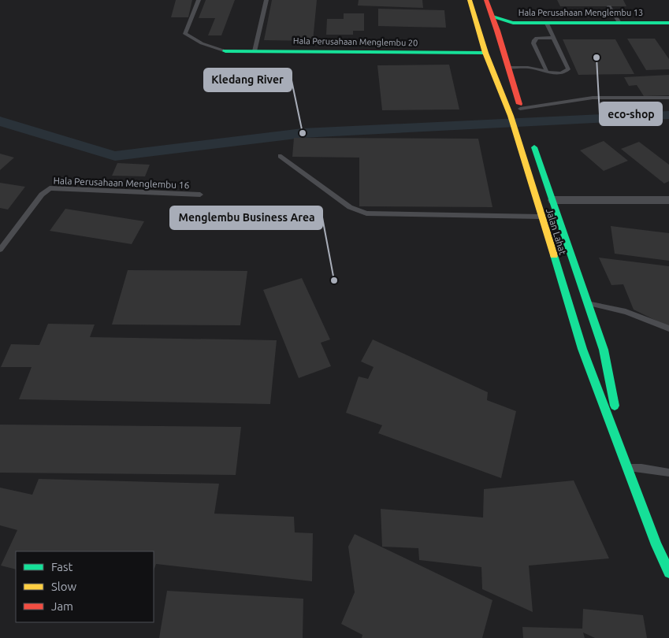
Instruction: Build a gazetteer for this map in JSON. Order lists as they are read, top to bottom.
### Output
{
  "streets": {
    "main road": ["Hala Perusahaan Menglembu 13", "Hala Perusahaan Menglembu 20", "Jalan Lahat"],
    "lane": ["Hala Perusahaan Menglembu 16"]
  },
  "crossings": [
    ["Hala Perusahaan Menglembu 20", "Jalan Lahat"]
  ],
  "places": ["eco-shop", "Kledang River", "Menglembu Business Area"],
  "legend": ["Fast", "Slow", "Jam"]
}
